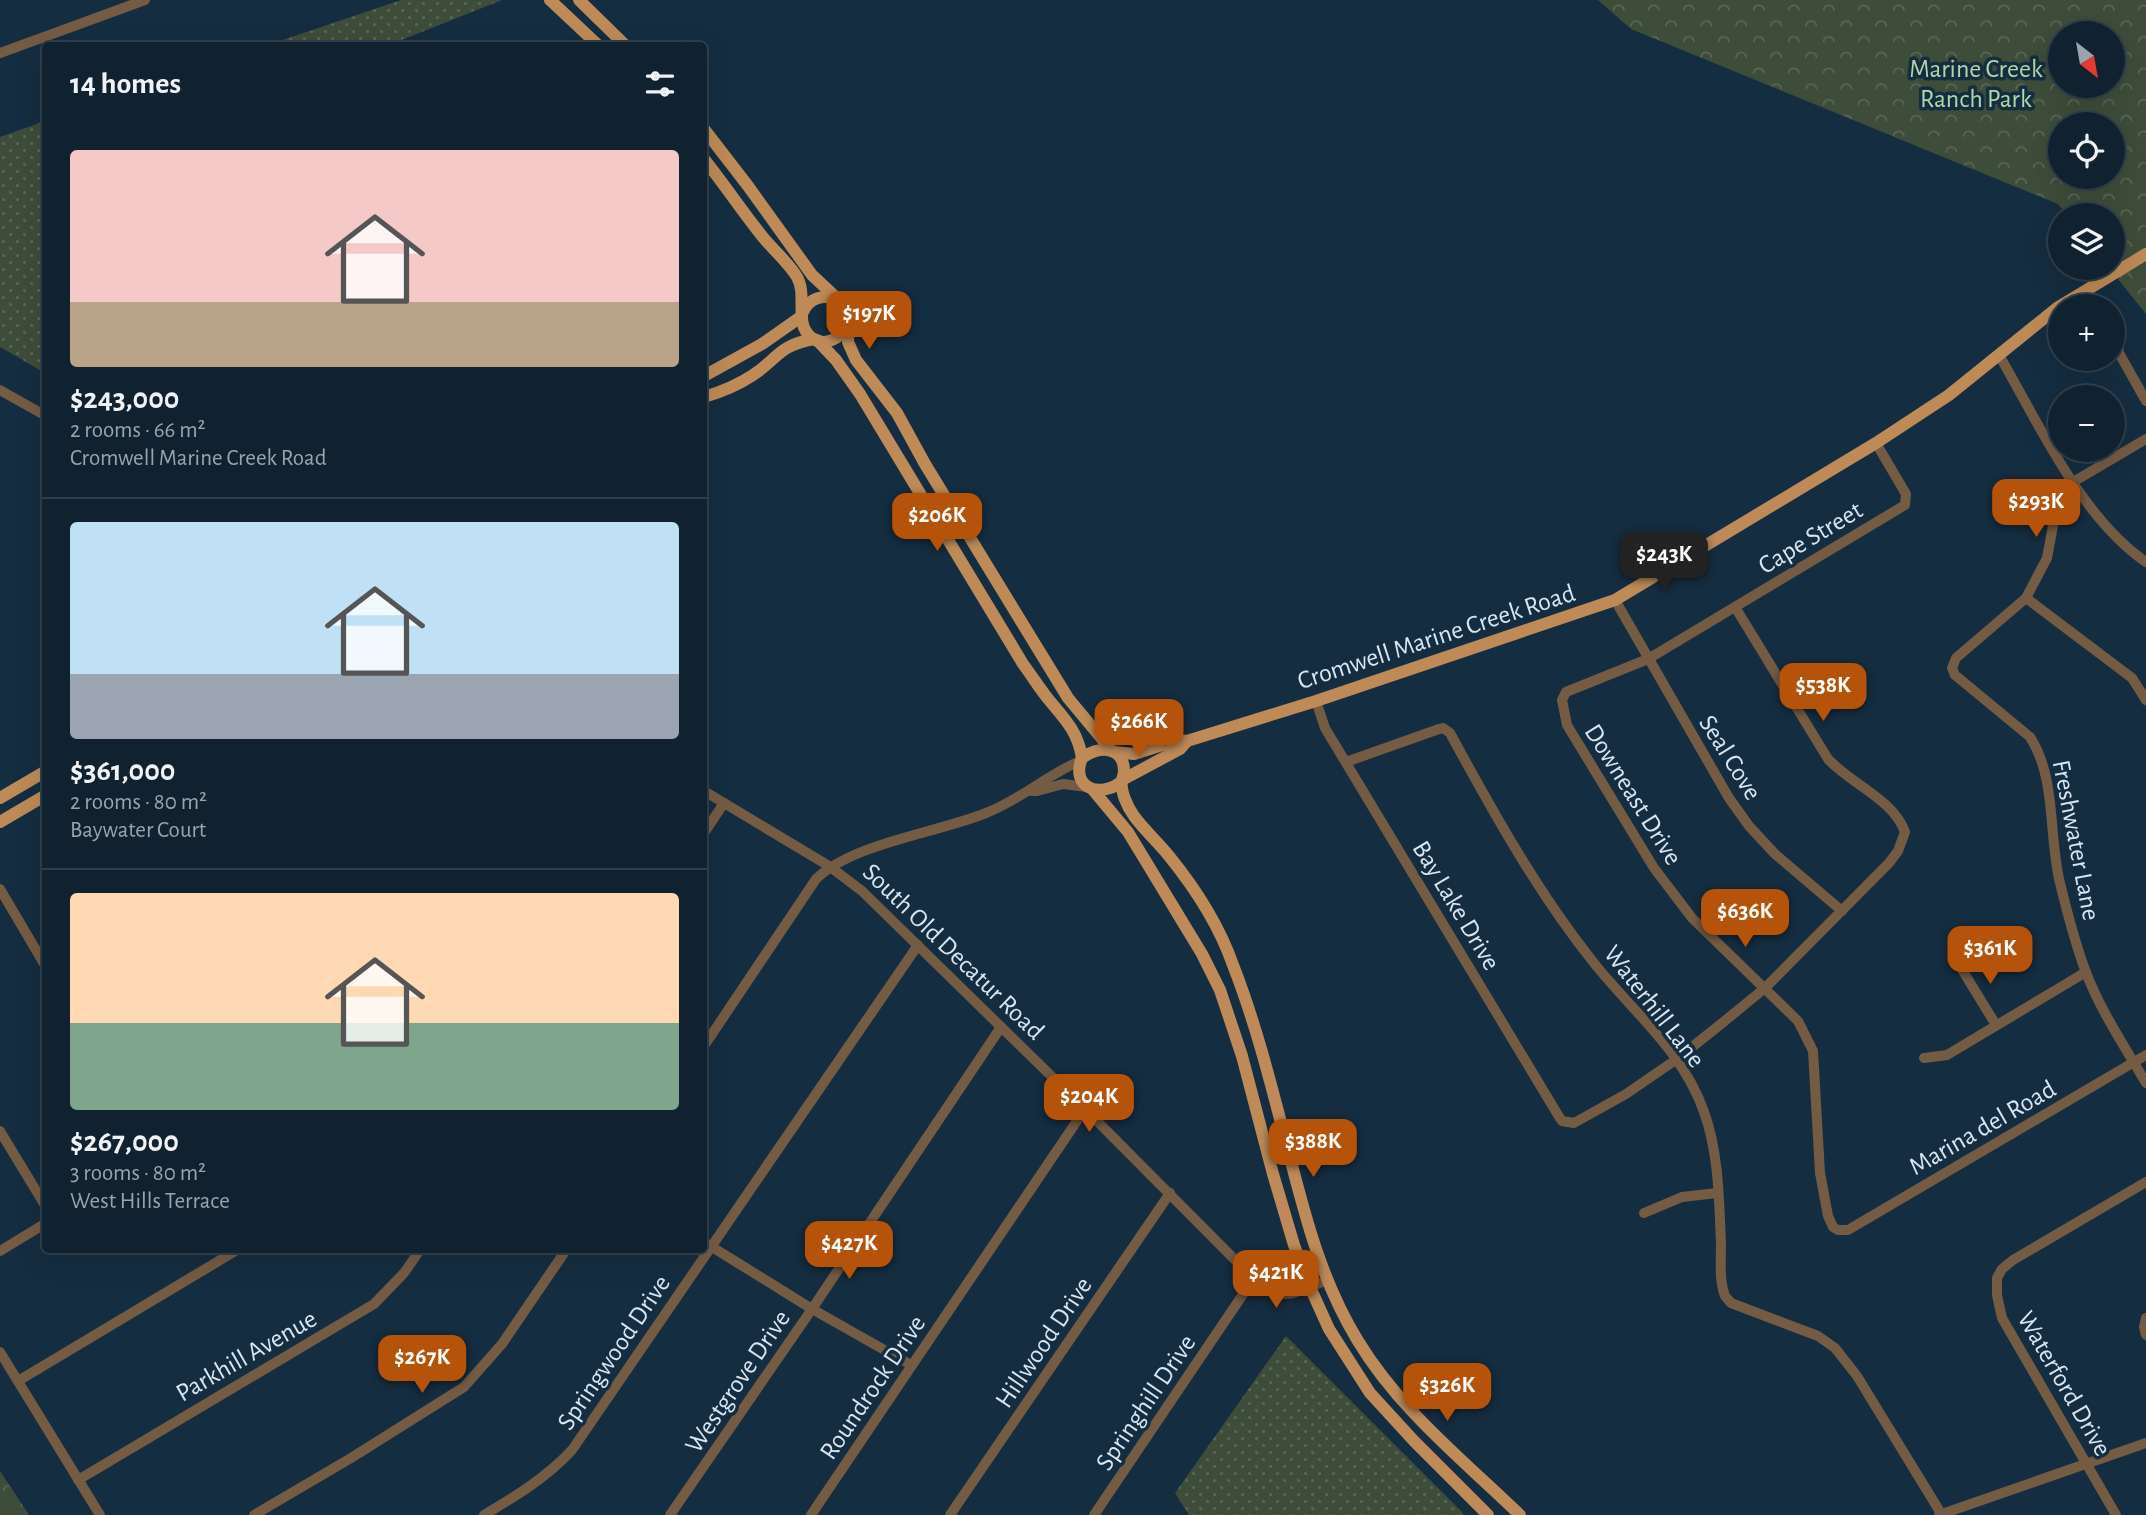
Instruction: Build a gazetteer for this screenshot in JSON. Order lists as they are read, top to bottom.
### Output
{
  "streets": {
    "main road": ["Cromwell Marine Creek Road"],
    "street": [
      "Cape Street",
      "Seal Cove",
      "Downeast Drive",
      "Freshwater Lane",
      "Bay Lake Drive",
      "South Old Decatur Road",
      "Waterhill Lane",
      "Marina del Road",
      "Hillwood Drive",
      "Springwood Drive",
      "Parkhill Avenue",
      "Westgrove Drive",
      "Waterford Drive",
      "Roundrock Drive",
      "Springhill Drive"
    ]
  },
  "crossings": [
    ["Cape Street", "Cromwell Marine Creek Road"],
    ["Cape Street", "Seal Cove"],
    ["Cape Street", "Downeast Drive"],
    ["Cromwell Marine Creek Road", "Seal Cove"],
    ["Cromwell Marine Creek Road", "Bay Lake Drive"],
    ["Downeast Drive", "Marina del Road"],
    ["Freshwater Lane", "Marina del Road"],
    ["Bay Lake Drive", "Waterhill Lane"],
    ["South Old Decatur Road", "Hillwood Drive"],
    ["South Old Decatur Road", "Springwood Drive"],
    ["South Old Decatur Road", "Westgrove Drive"],
    ["South Old Decatur Road", "Roundrock Drive"],
    ["South Old Decatur Road", "Springhill Drive"]
  ],
  "parks": ["Marine Creek Ranch Park"],
  "north": "bottom right",
  "page": {
    "map_buttons": ["+", "−"],
    "heading": "14 homes",
    "list": [
      {
        "name": "$243,000",
        "note": "2 rooms · 66 m² · Cromwell Marine Creek Road"
      },
      {
        "name": "$361,000",
        "note": "2 rooms · 80 m² · Baywater Court"
      },
      {
        "name": "$267,000",
        "note": "3 rooms · 80 m² · West Hills Terrace"
      }
    ],
    "price": [
      "$197K",
      "$293K",
      "$206K",
      "$243K",
      "$538K",
      "$266K",
      "$636K",
      "$361K",
      "$204K",
      "$388K",
      "$427K",
      "$421K",
      "$267K",
      "$326K"
    ]
  }
}
